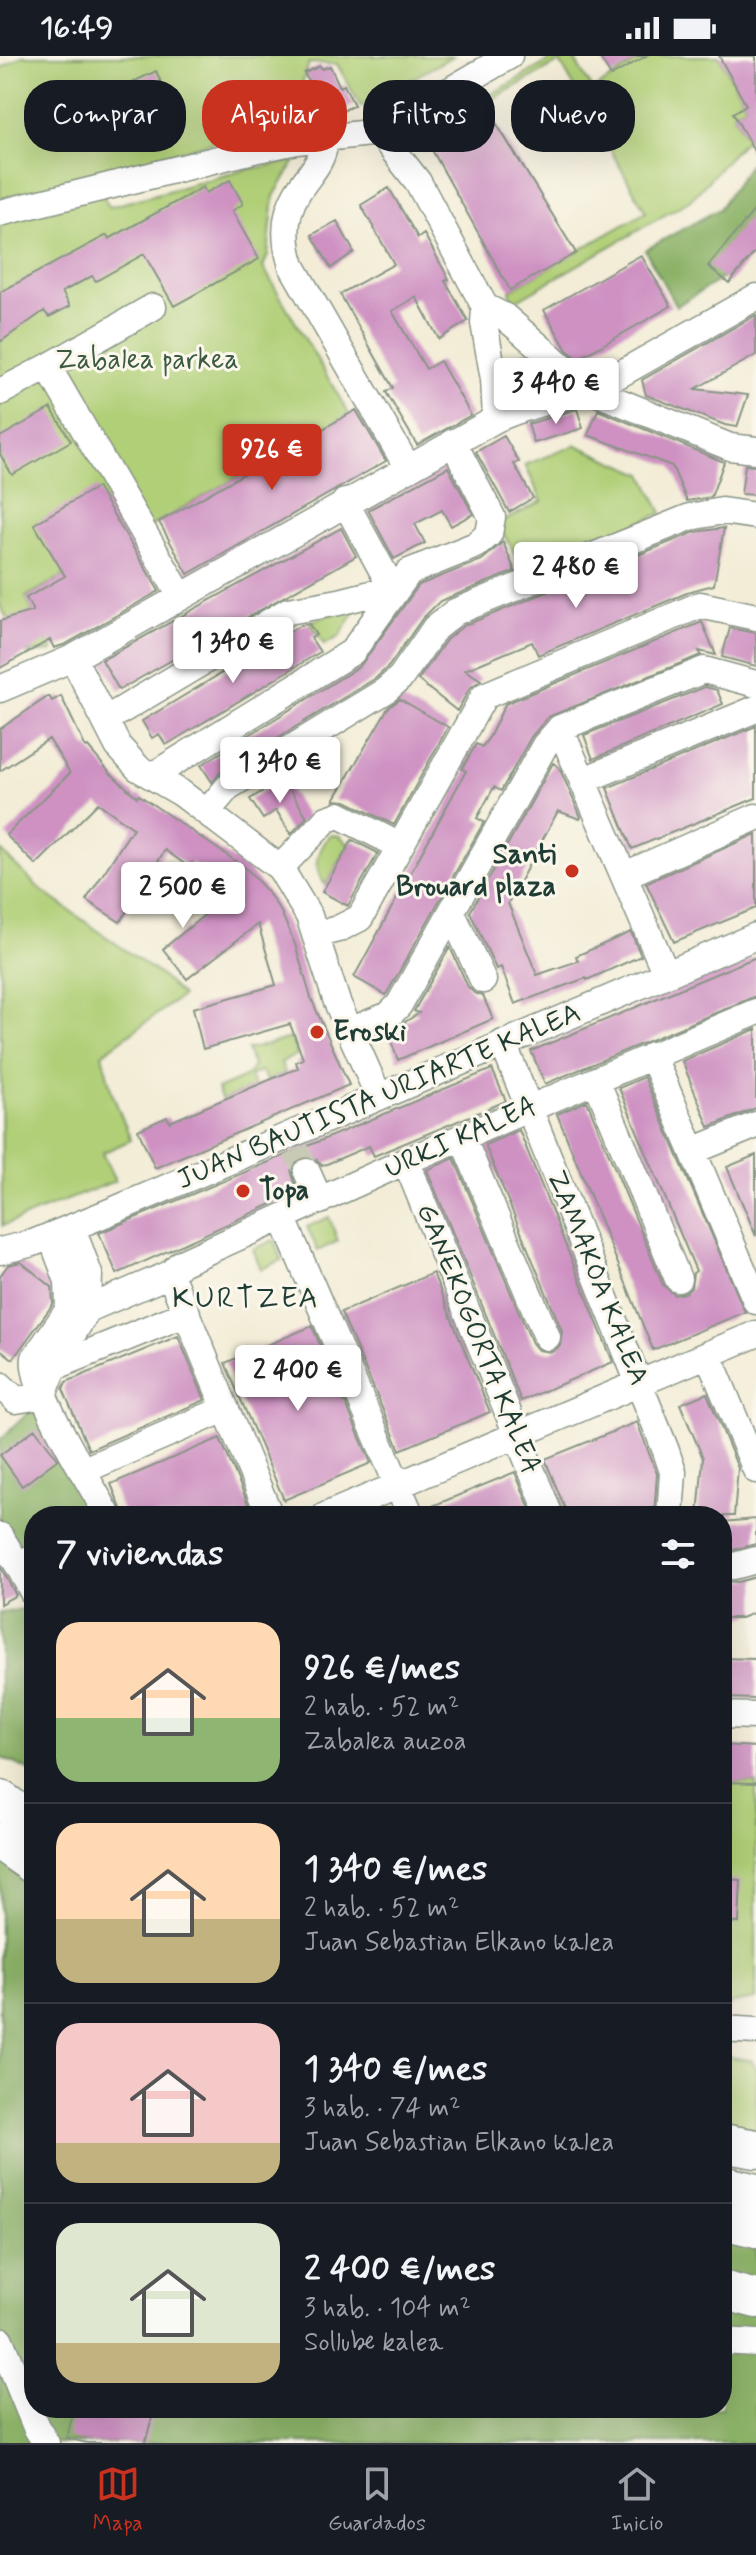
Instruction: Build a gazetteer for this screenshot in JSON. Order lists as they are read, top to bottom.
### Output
{
  "streets": {
    "street": [
      "JUAN BAUTISTA URIARTE KALEA",
      "URKI KALEA",
      "ZAMAKOA KALEA",
      "GANEKOGORTA KALEA"
    ]
  },
  "crossings": [
    ["JUAN BAUTISTA URIARTE KALEA", "ZAMAKOA KALEA"],
    ["URKI KALEA", "ZAMAKOA KALEA"],
    ["URKI KALEA", "GANEKOGORTA KALEA"]
  ],
  "districts": ["KURTZEA"],
  "parks": ["Zabalea parkea"],
  "places": ["Santi Brouard plaza", "Eroski", "Topa"],
  "page": {
    "status": "16:49",
    "chip": [
      "Comprar",
      "Alquilar",
      "Filtros",
      "Nuevo"
    ],
    "price": [
      "3 440 €",
      "926 €",
      "2 480 €",
      "1 340 €",
      "1 340 €",
      "2 500 €",
      "2 400 €"
    ],
    "heading": "7 viviendas",
    "list": [
      {
        "name": "926 €/mes",
        "note": "2 hab. · 52 m² · Zabalea auzoa"
      },
      {
        "name": "1 340 €/mes",
        "note": "2 hab. · 52 m² · Juan Sebastian Elkano kalea"
      },
      {
        "name": "1 340 €/mes",
        "note": "3 hab. · 74 m² · Juan Sebastian Elkano kalea"
      },
      {
        "name": "2 400 €/mes",
        "note": "3 hab. · 104 m² · Sollube kalea"
      }
    ],
    "tabs": ["Mapa", "Guardados", "Inicio"]
  }
}
